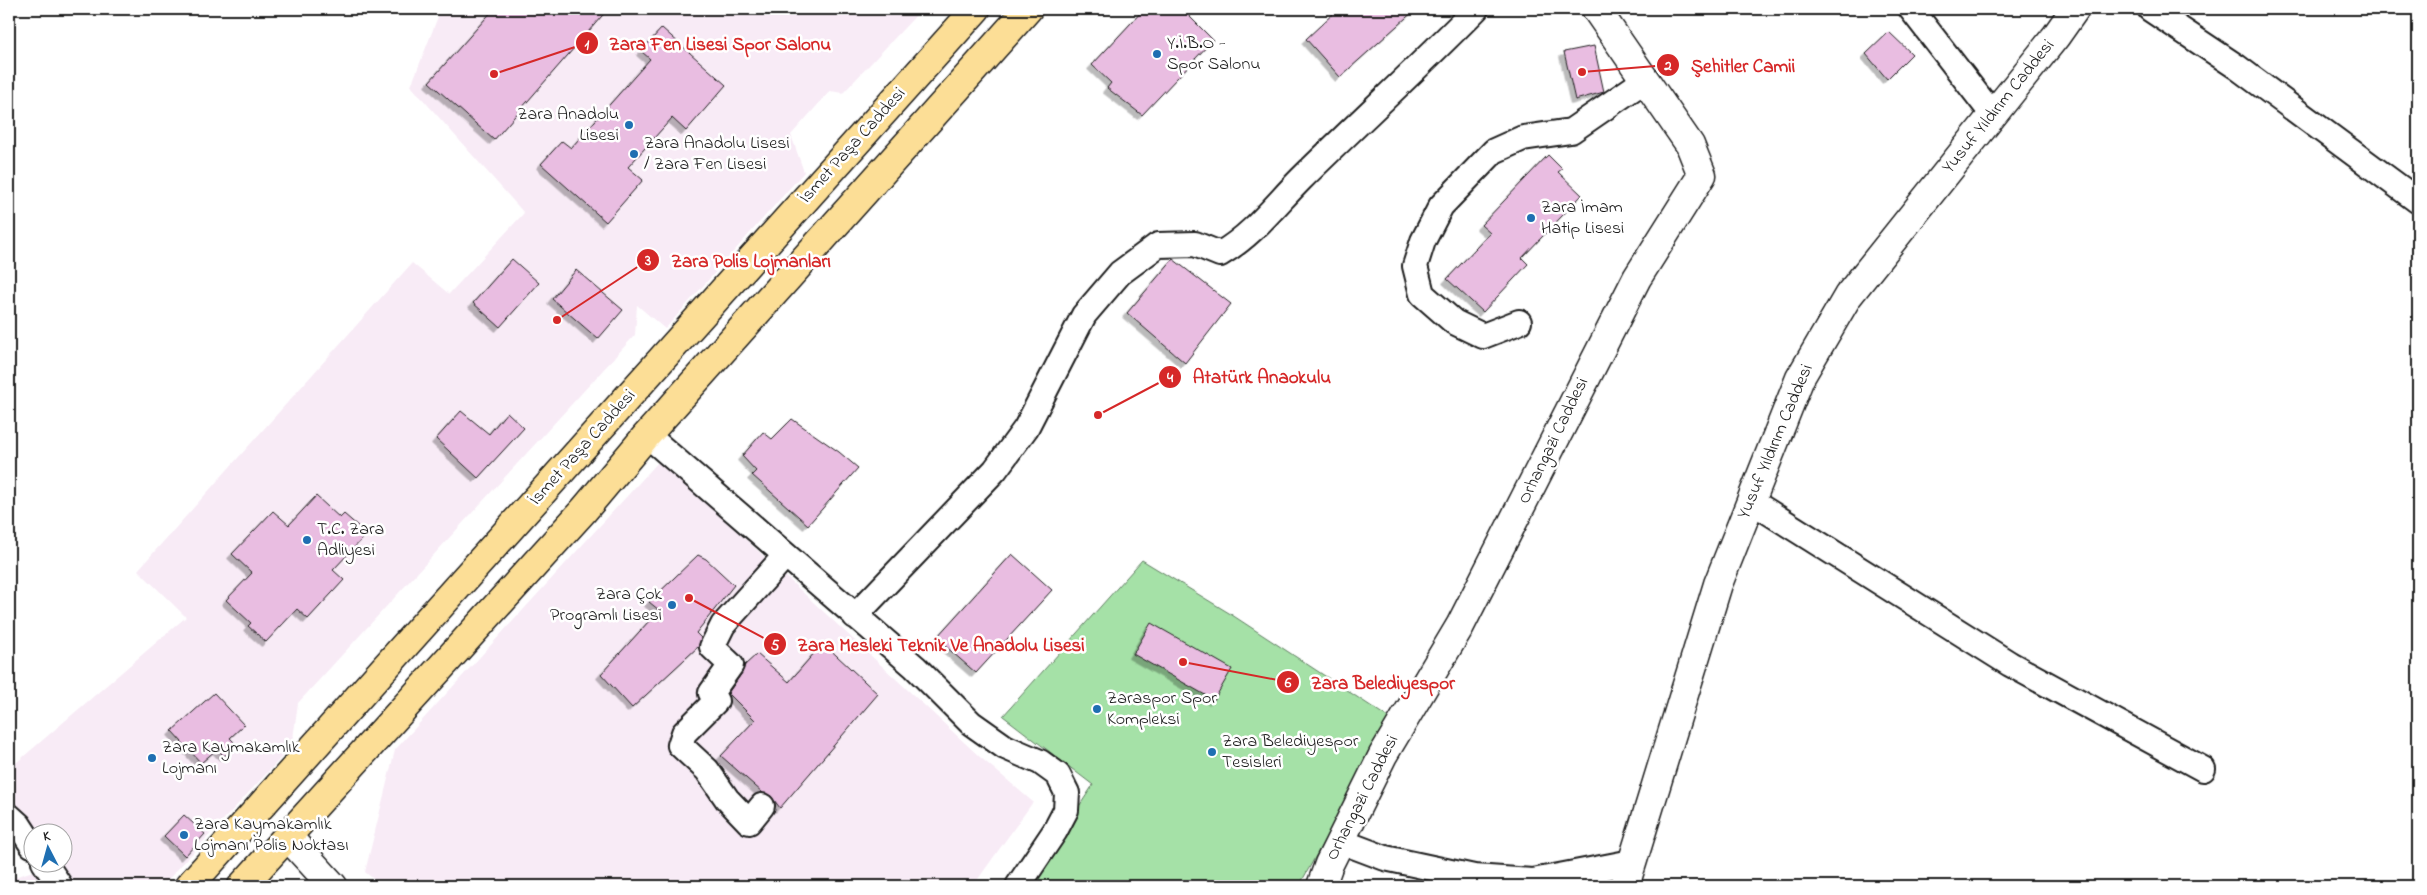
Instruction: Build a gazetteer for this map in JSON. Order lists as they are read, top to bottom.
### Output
{
  "streets": {
    "highway": ["İsmet Paşa Caddesi"],
    "street": ["Yusuf Yıldırım Caddesi", "Orhangazi Caddesi"]
  },
  "places": [
    "Y.İ.B.O - Spor Salonu",
    "Şehitler Camii",
    "Zara Fen Lisesi Spor Salonu",
    "Zara Anadolu Lisesi",
    "Zara Anadolu Lisesi / Zara Fen Lisesi",
    "Zara İmam Hatip Lisesi",
    "Zara Polis Lojmanları",
    "Atatürk Anaokulu",
    "T.C. Zara Adliyesi",
    "Zara Mesleki Teknik Ve Anadolu Lisesi",
    "Zara Çok Programlı Lisesi",
    "Zara Belediyespor",
    "Zaraspor Spor Kompleksi",
    "Zara Belediyespor Tesisleri",
    "Zara Kaymakamlık Lojmanı",
    "Zara Kaymakamlık Lojmanı Polis Noktası"
  ],
  "north": "top"
}
